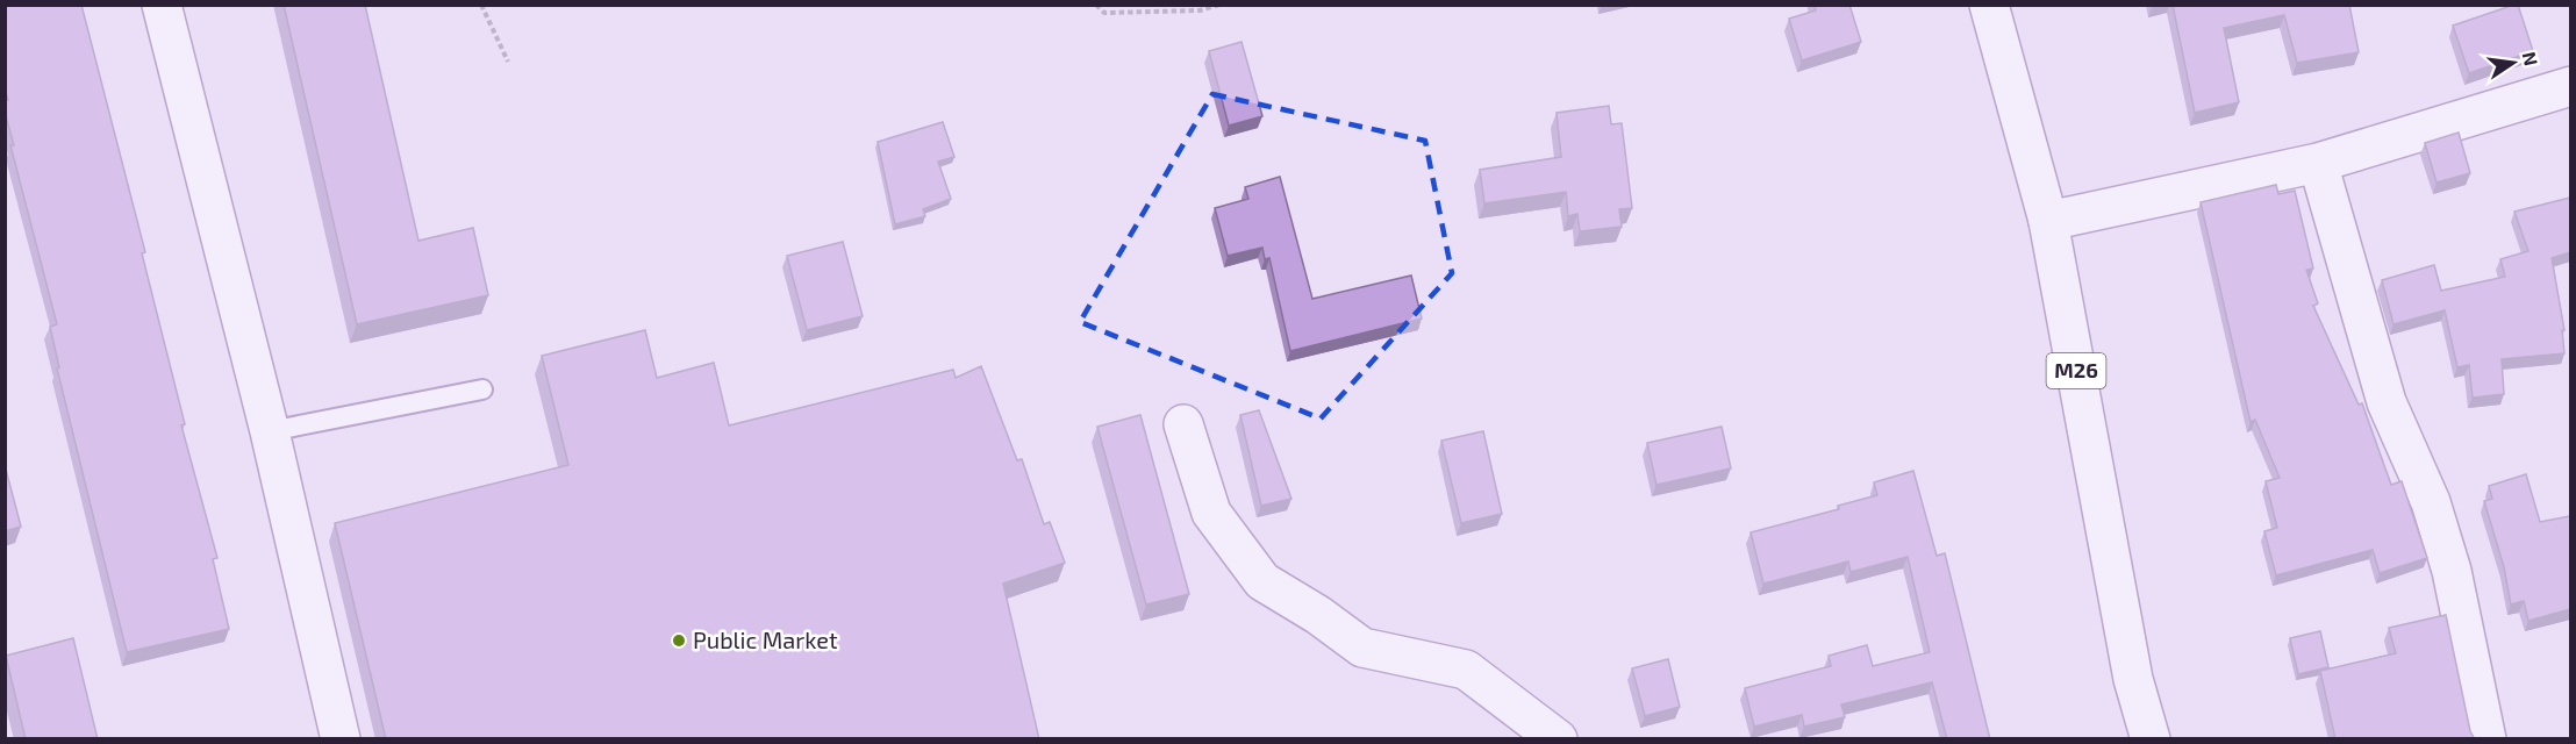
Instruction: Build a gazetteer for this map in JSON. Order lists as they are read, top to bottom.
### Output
{
  "streets": {
    "street": ["M26"]
  },
  "places": ["Public Market"],
  "north": "right"
}
